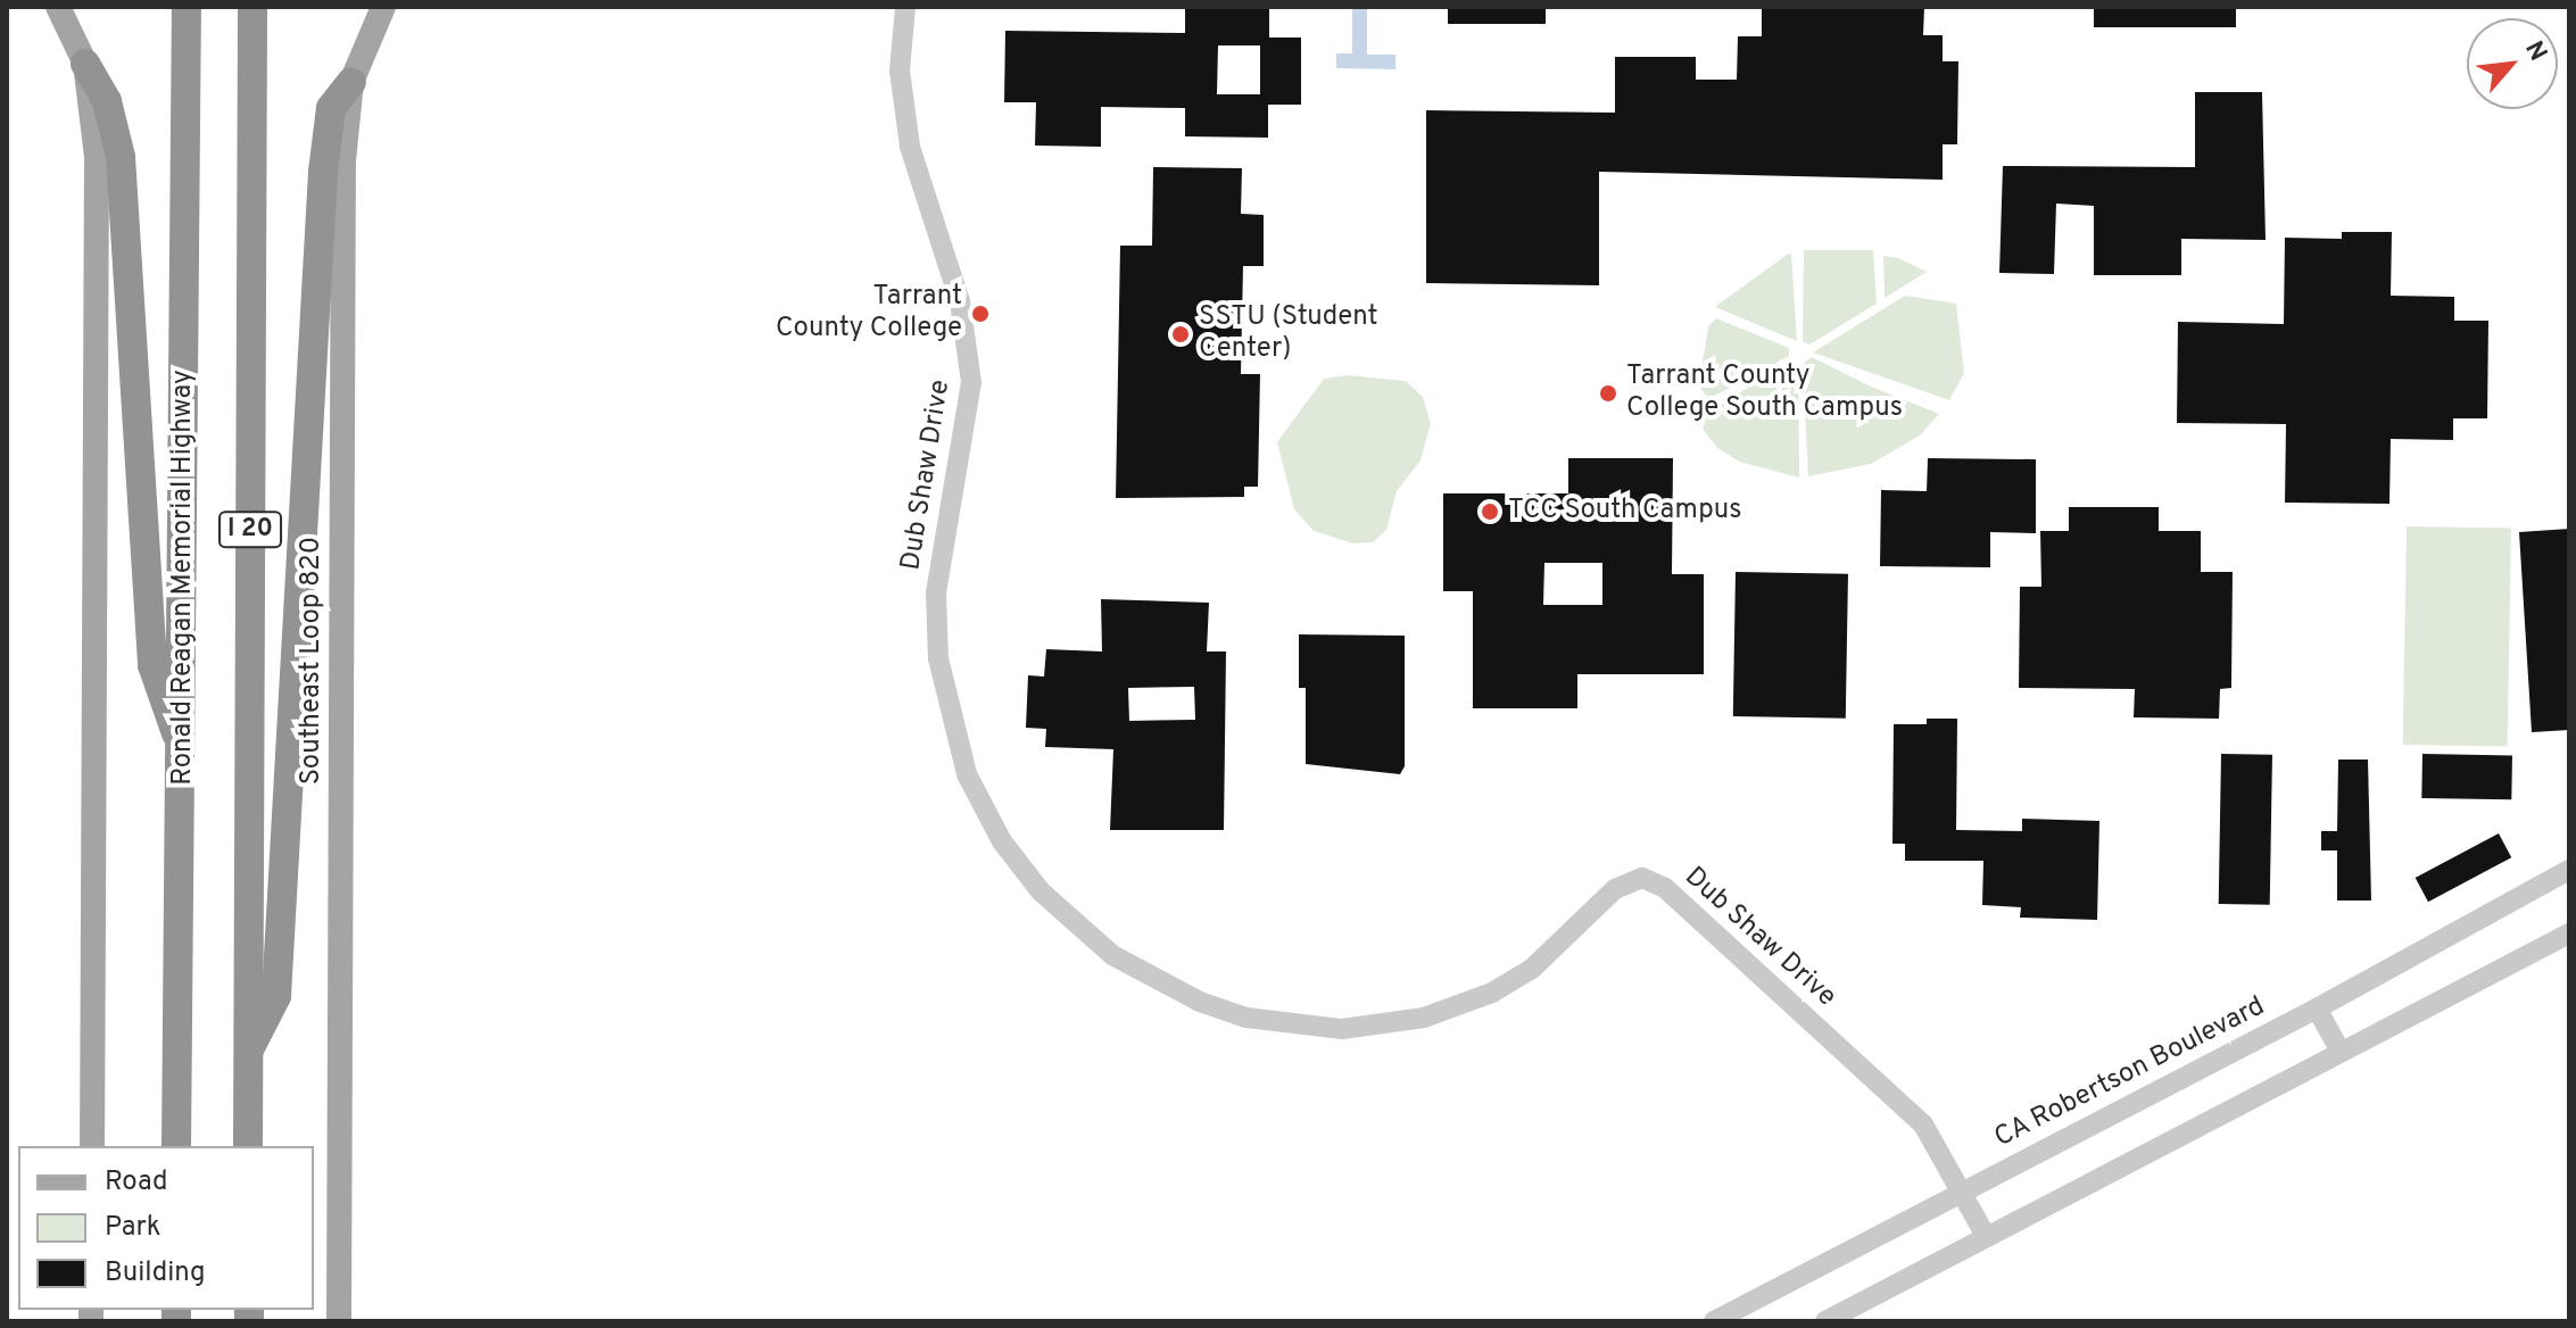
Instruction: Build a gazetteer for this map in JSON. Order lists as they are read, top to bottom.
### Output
{
  "streets": {
    "highway": ["I 20", "Ronald Reagan Memorial Highway"],
    "main road": ["Southeast Loop 820"],
    "street": ["Dub Shaw Drive", "CA Robertson Boulevard"]
  },
  "crossings": [
    ["Dub Shaw Drive", "CA Robertson Boulevard"]
  ],
  "places": [
    "Tarrant County College",
    "SSTU (Student Center)",
    "Tarrant County College South Campus",
    "TCC South Campus"
  ],
  "legend": ["Road", "Park", "Building"],
  "north": "top right"
}
